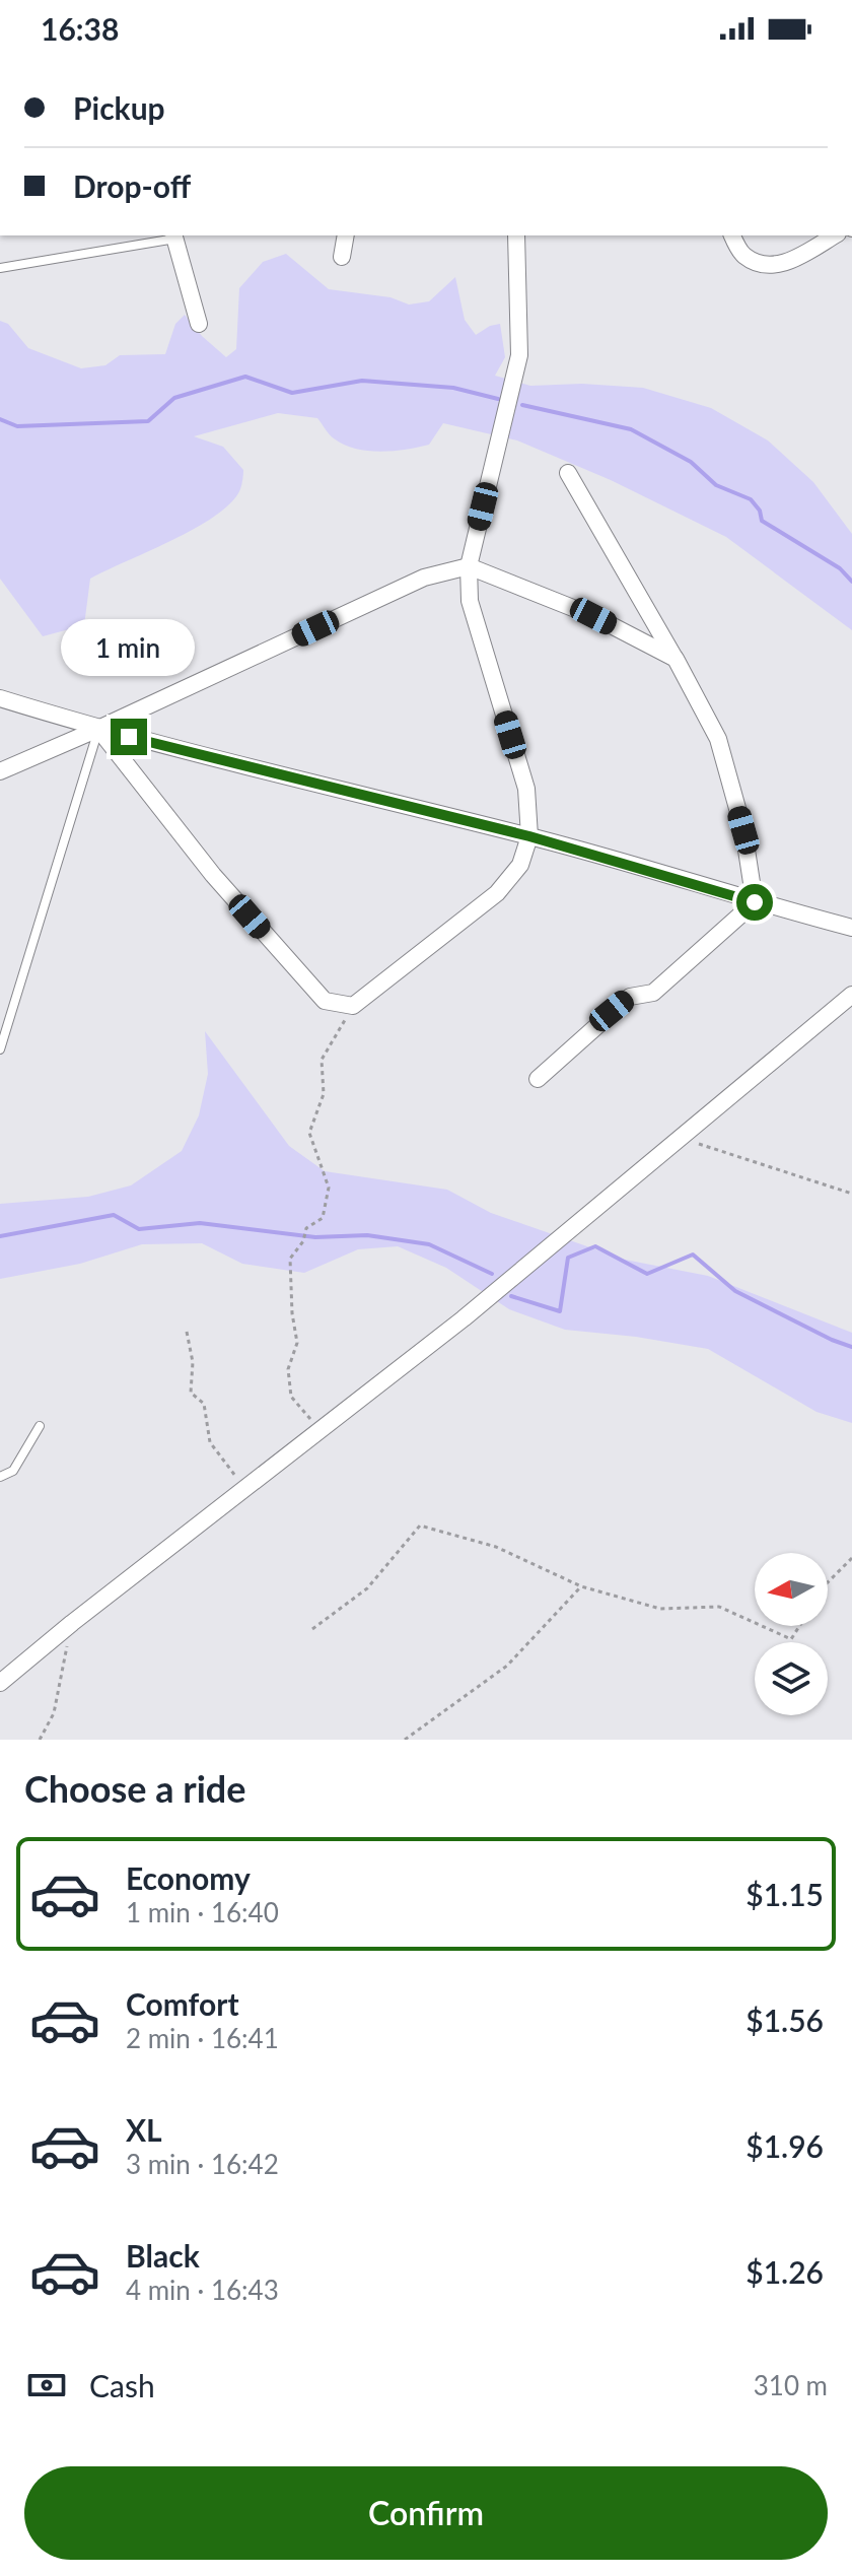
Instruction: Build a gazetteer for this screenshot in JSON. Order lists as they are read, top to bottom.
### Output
{
  "north": "left",
  "page": {
    "status": "16:38",
    "banner": ["Pickup", "Drop-off"],
    "bubble": "1 min",
    "heading": "Choose a ride",
    "list": [
      {
        "name": "Economy",
        "note": "1 min · 16:40",
        "value": "$1.15"
      },
      {
        "name": "Comfort",
        "note": "2 min · 16:41",
        "value": "$1.56"
      },
      {
        "name": "XL",
        "note": "3 min · 16:42",
        "value": "$1.96"
      },
      {
        "name": "Black",
        "note": "4 min · 16:43",
        "value": "$1.26"
      }
    ],
    "pay": ["Cash", "310 m"],
    "buttons": "Confirm"
  }
}
